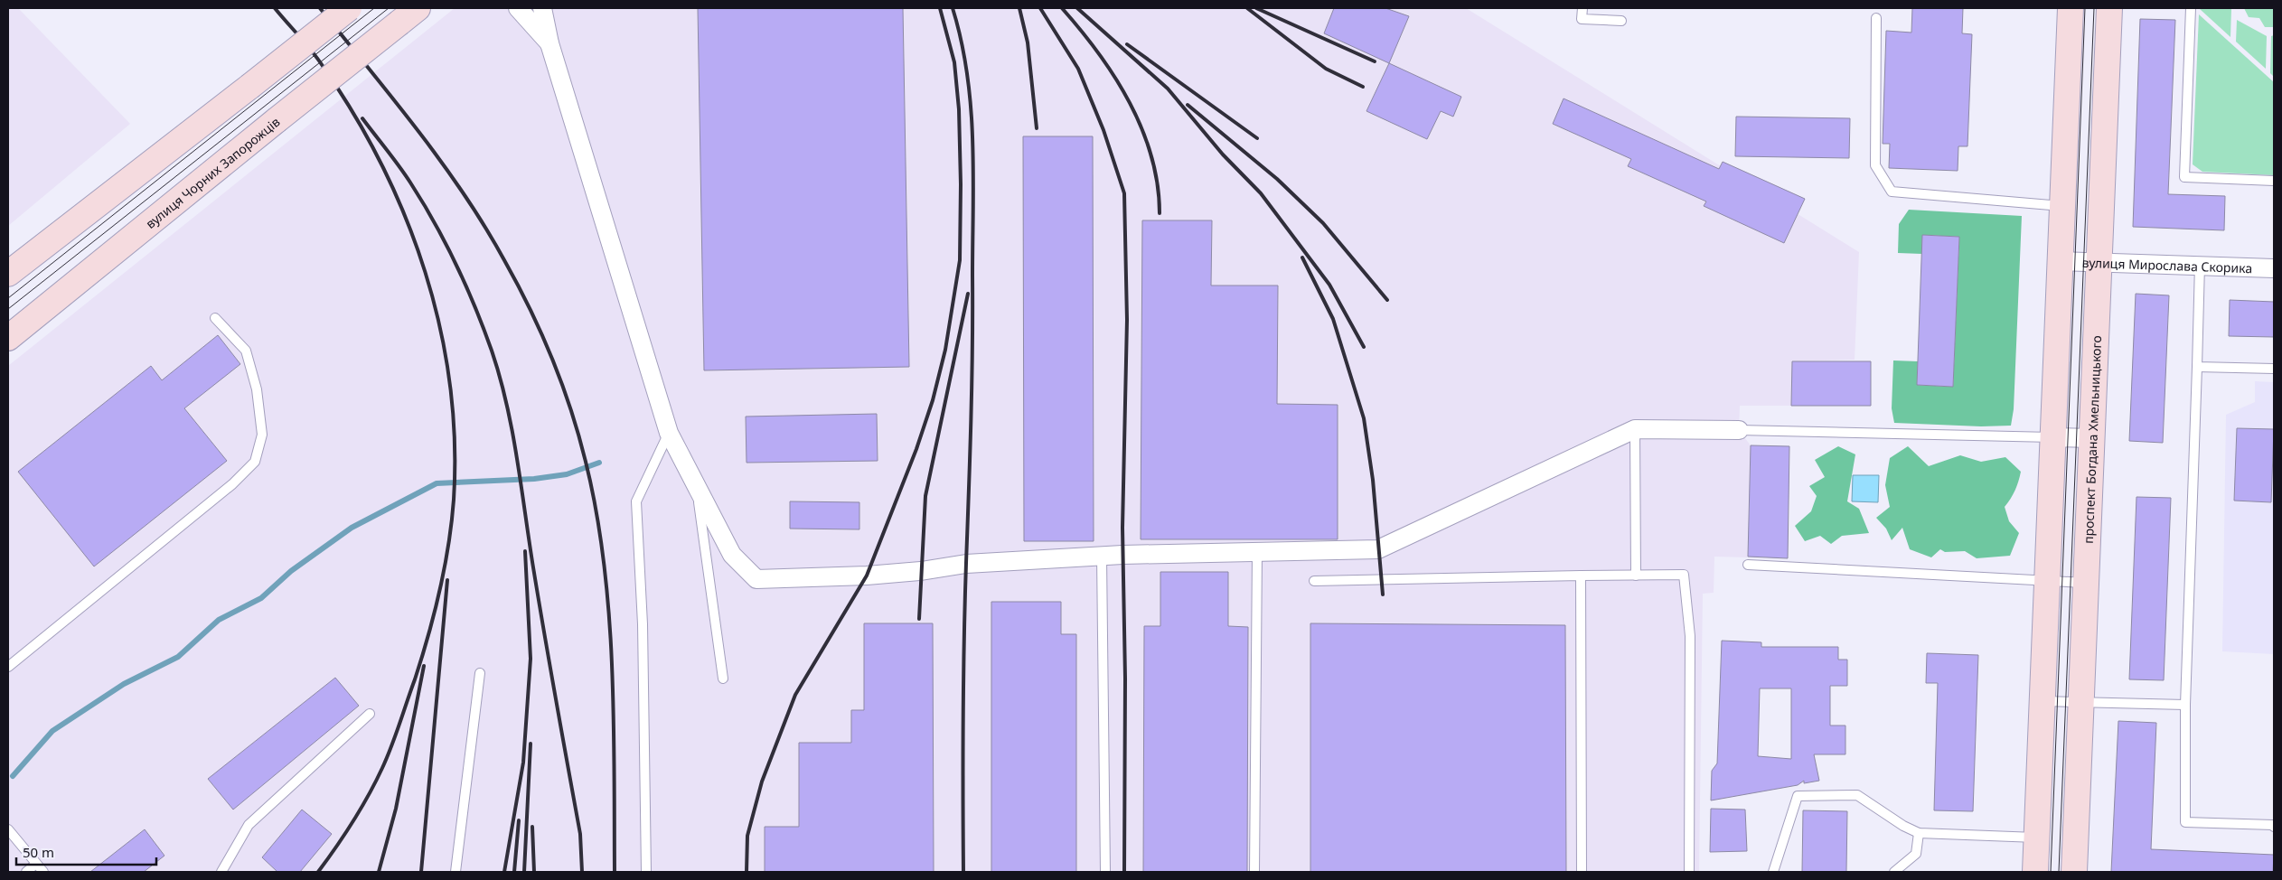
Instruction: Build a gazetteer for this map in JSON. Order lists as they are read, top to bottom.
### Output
{
  "streets": {
    "main road": ["вулиця Чорних Запорожців", "проспект Богдана Хмельницького"],
    "street": ["вулиця Мирослава Скорика"]
  },
  "crossings": [
    ["вулиця Мирослава Скорика", "проспект Богдана Хмельницького"]
  ],
  "scale_bar": "50 m"
}
